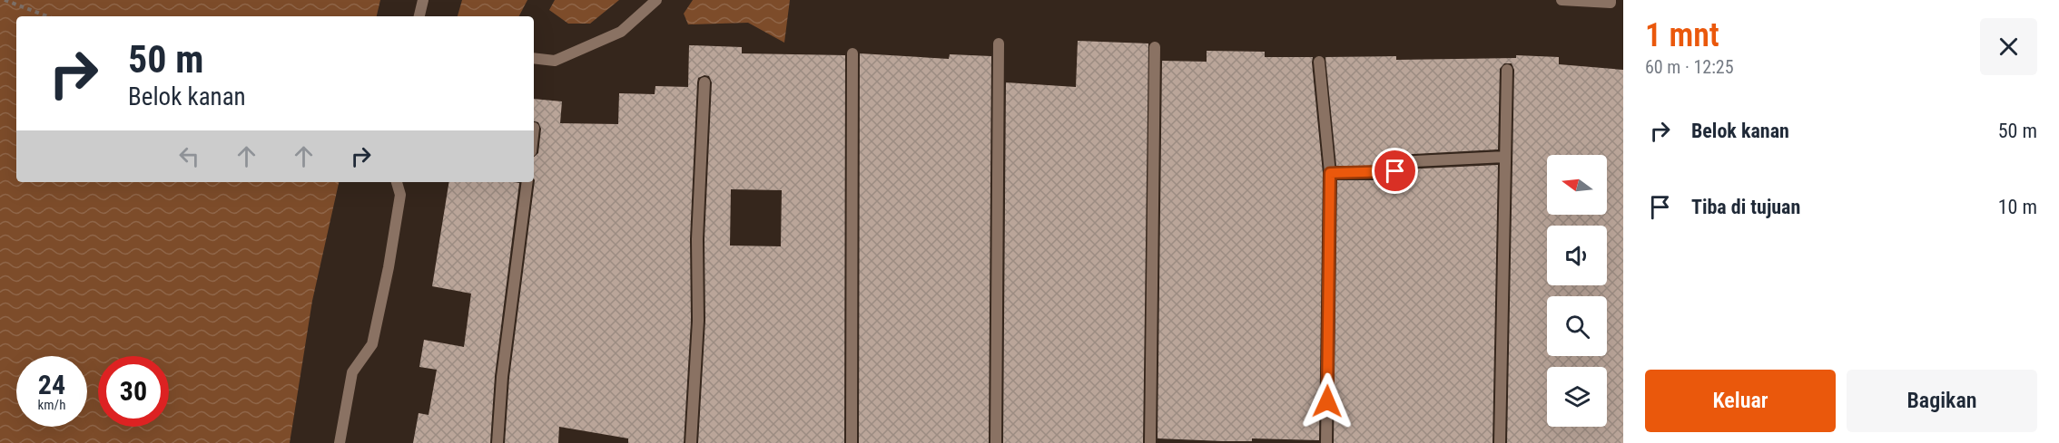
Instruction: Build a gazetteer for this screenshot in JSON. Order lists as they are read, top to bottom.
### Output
{
  "north": "left",
  "page": {
    "heading": ["1 mnt", "60 m · 12:25"],
    "turn": ["50 m", "Belok kanan"],
    "list": [
      {
        "name": "Belok kanan",
        "value": "50 m"
      },
      {
        "name": "Tiba di tujuan",
        "value": "10 m"
      }
    ],
    "speed": "24 km/h",
    "limit": "30",
    "buttons": ["Keluar", "Bagikan"]
  }
}
